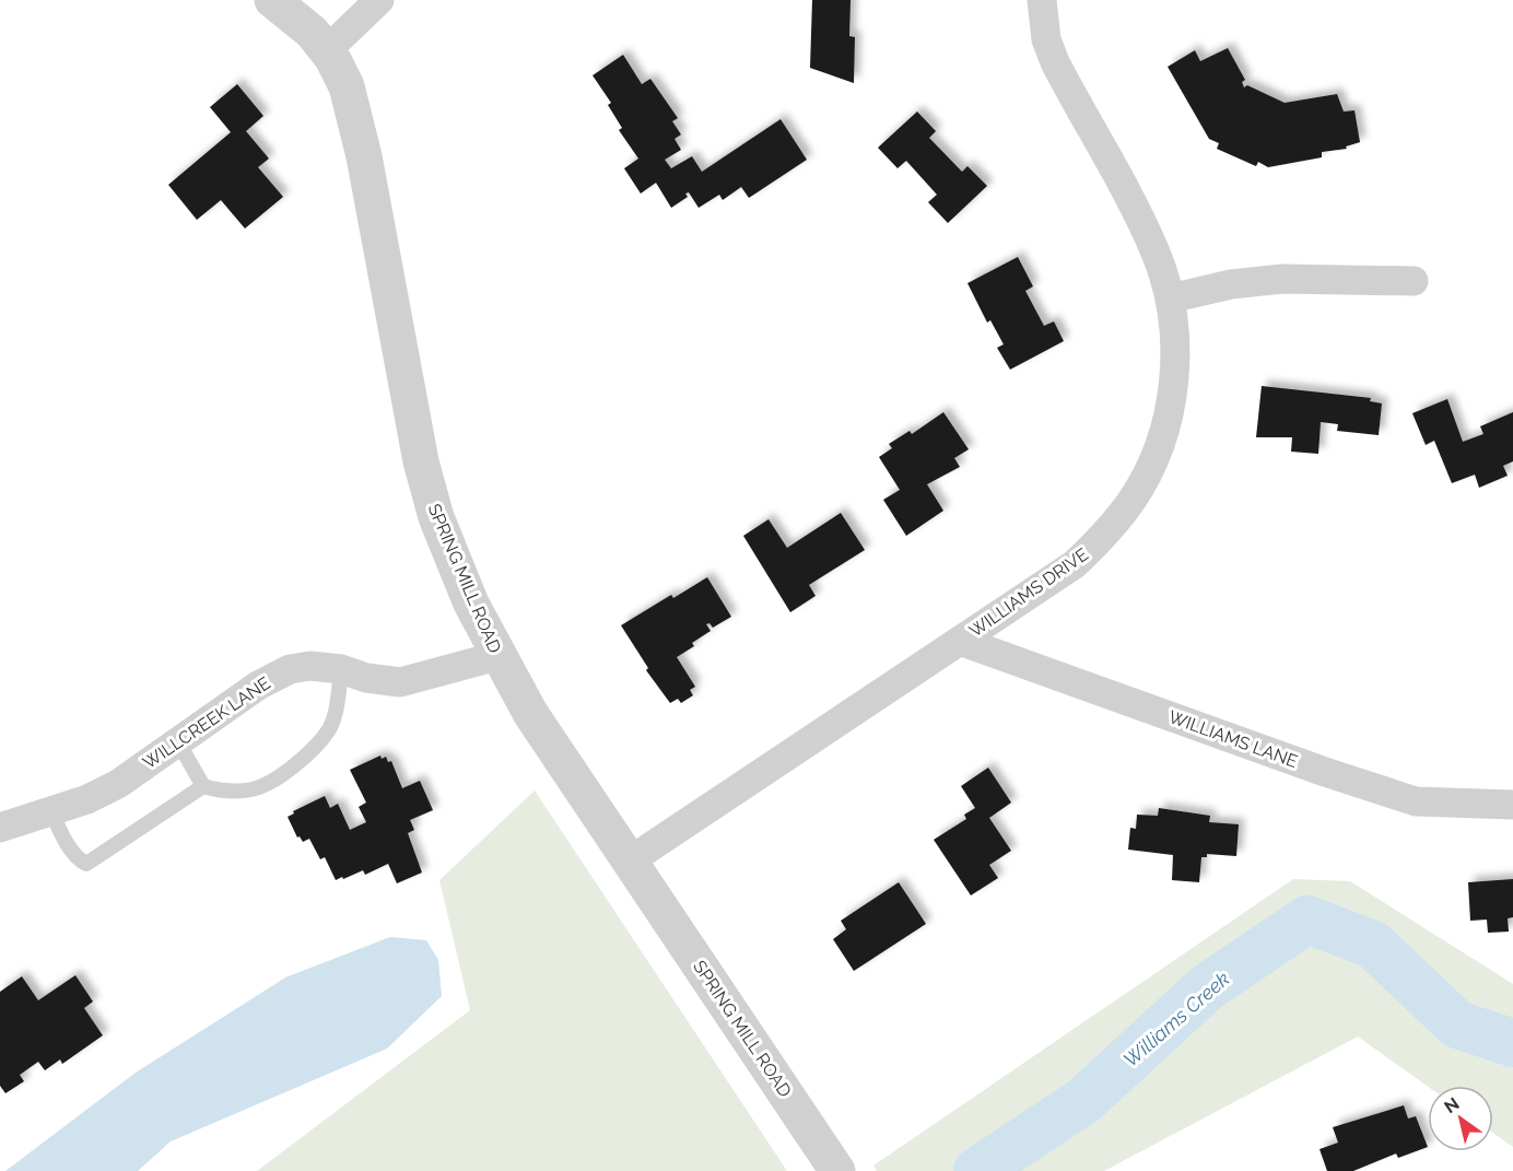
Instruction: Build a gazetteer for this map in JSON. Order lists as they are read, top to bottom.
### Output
{
  "streets": {
    "street": [
      "SPRING MILL ROAD",
      "WILLIAMS DRIVE",
      "WILLCREEK LANE",
      "WILLIAMS LANE"
    ]
  },
  "crossings": [
    ["SPRING MILL ROAD", "WILLIAMS DRIVE"],
    ["SPRING MILL ROAD", "WILLCREEK LANE"],
    ["WILLIAMS DRIVE", "WILLIAMS LANE"]
  ],
  "water": ["Williams Creek"],
  "north": "top left"
}
